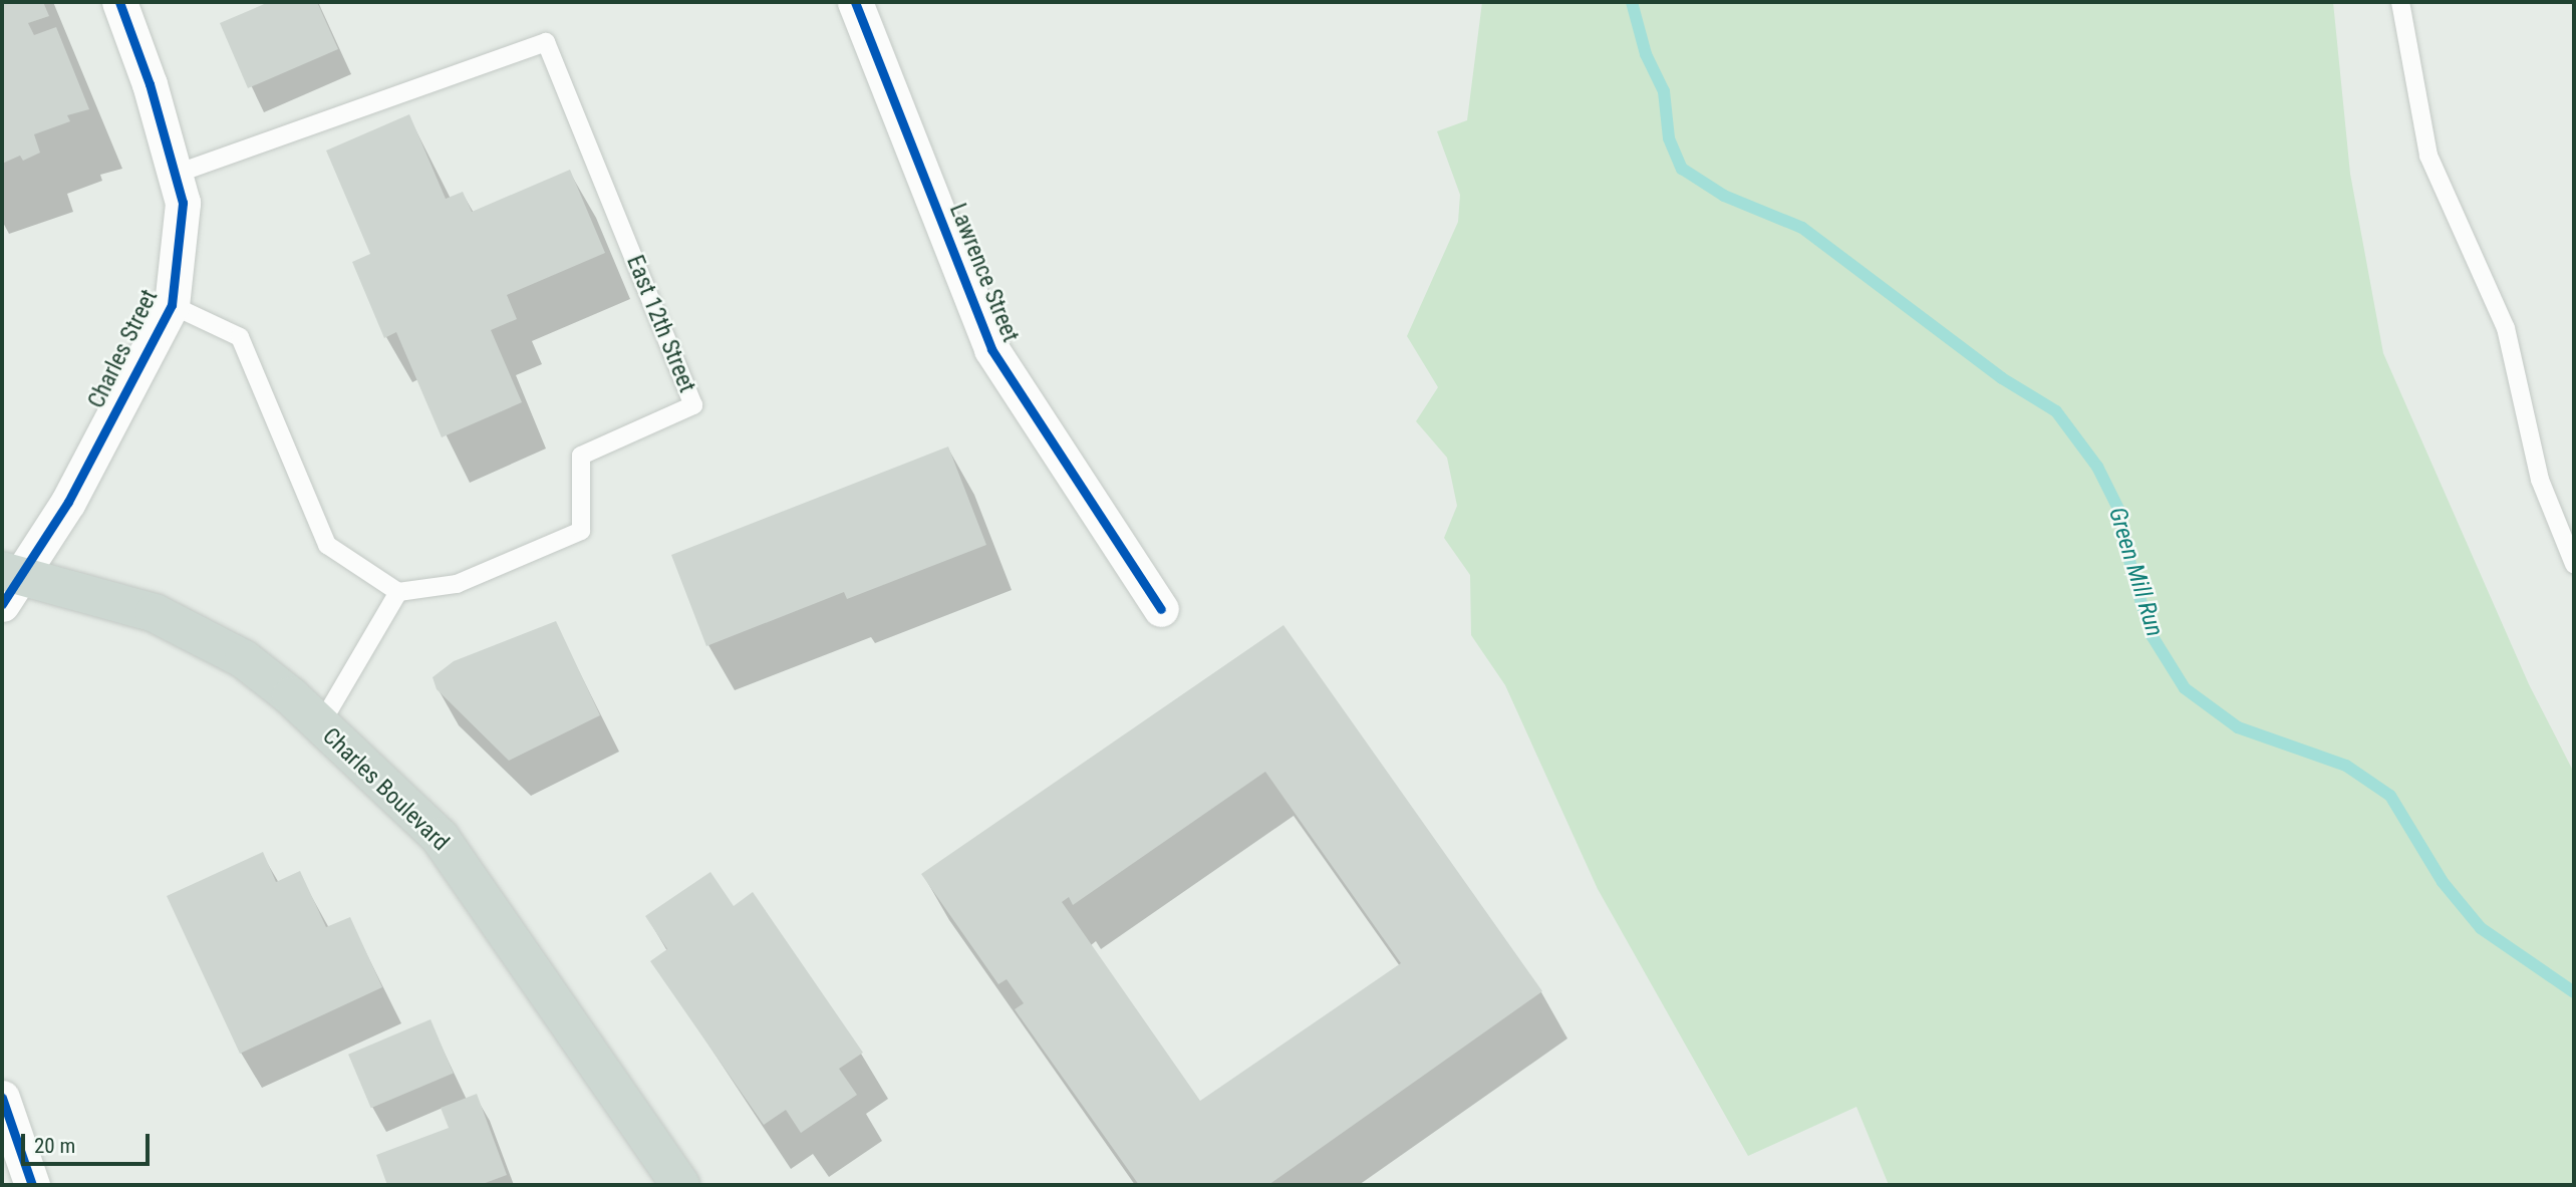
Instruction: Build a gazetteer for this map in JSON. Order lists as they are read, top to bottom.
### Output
{
  "streets": {
    "main road": ["Charles Boulevard"],
    "street": ["Lawrence Street", "Charles Street"],
    "lane": ["East 12th Street"]
  },
  "crossings": [
    ["East 12th Street", "Charles Street"],
    ["Charles Street", "Charles Boulevard"]
  ],
  "water": ["Green Mill Run"],
  "scale_bar": "20 m"
}
